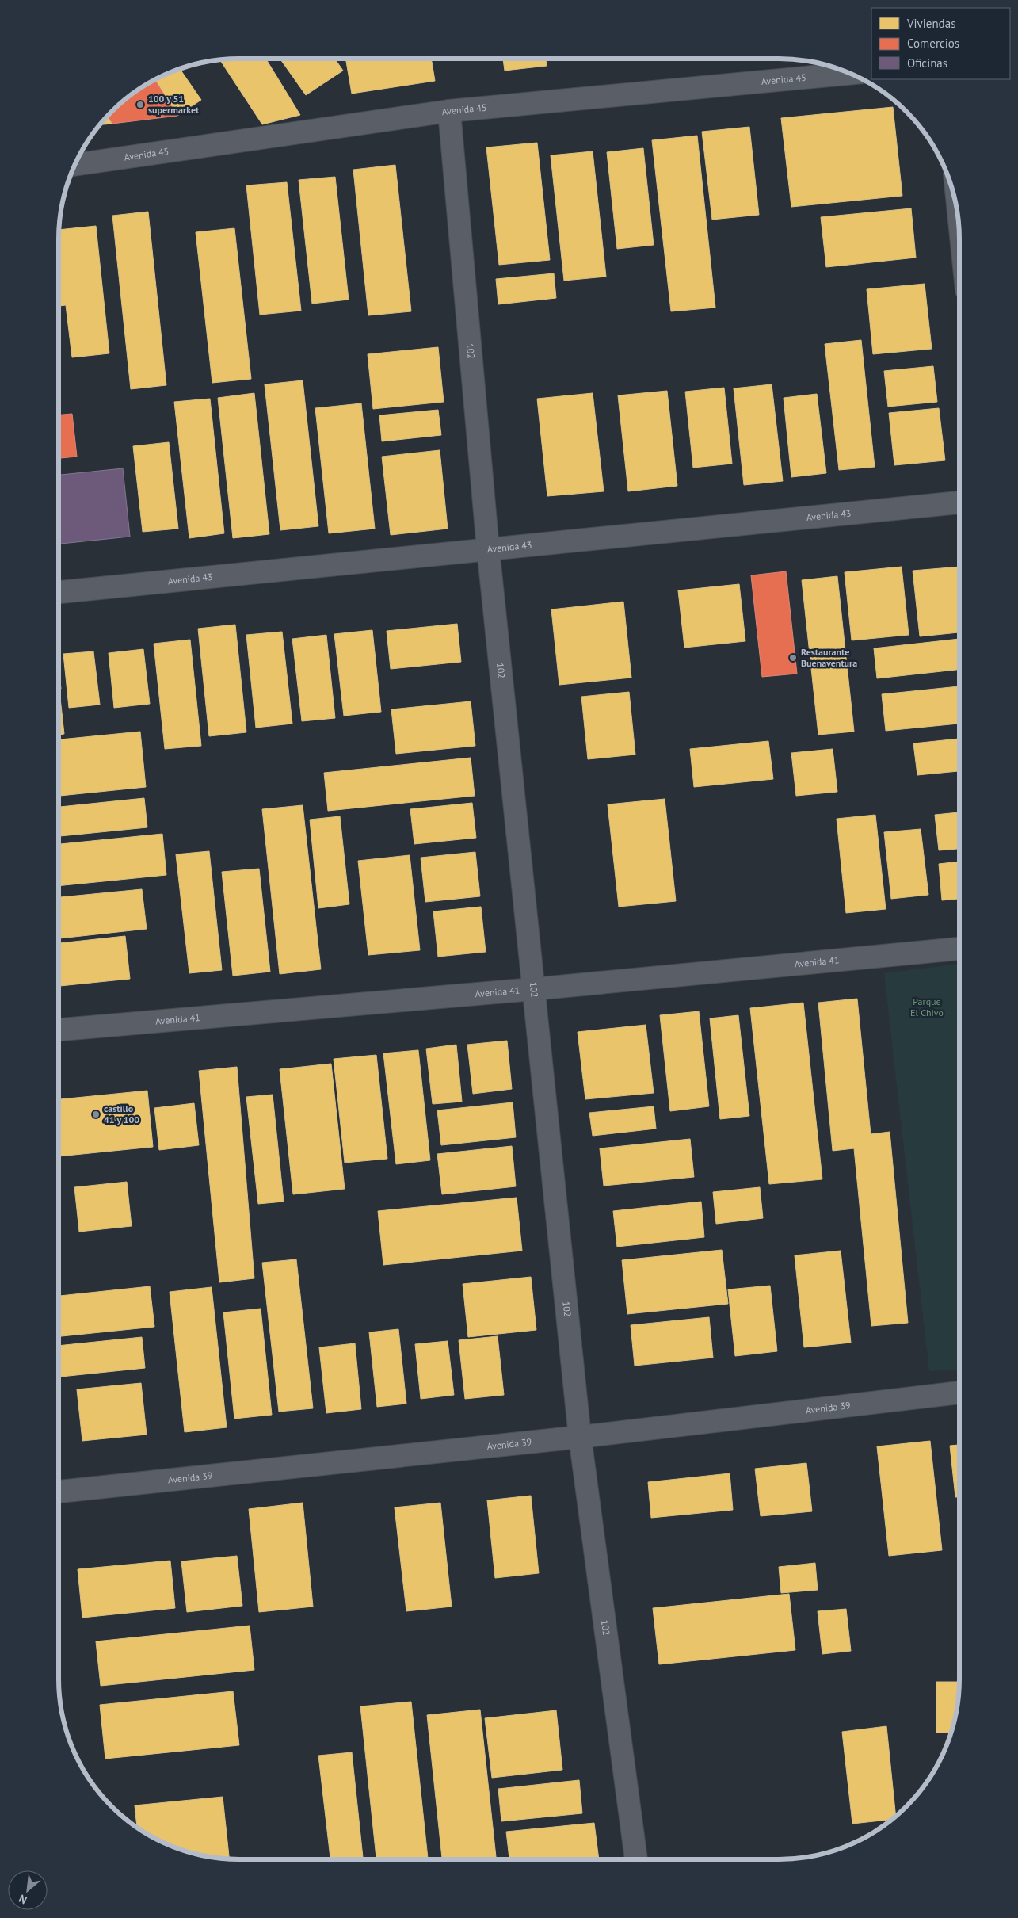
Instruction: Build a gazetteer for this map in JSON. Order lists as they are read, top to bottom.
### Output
{
  "streets": {
    "street": [
      "Avenida 45",
      "102",
      "Avenida 43",
      "Avenida 41",
      "Avenida 39"
    ]
  },
  "crossings": [
    ["Avenida 45", "102"],
    ["102", "Avenida 43"],
    ["102", "Avenida 41"],
    ["102", "Avenida 39"]
  ],
  "parks": ["Parque El Chivo"],
  "places": ["100 y 51 supermarket", "Restaurante Buenaventura", "castillo 41 y 100"],
  "legend": ["Viviendas", "Comercios", "Oficinas"],
  "north": "bottom left"
}
